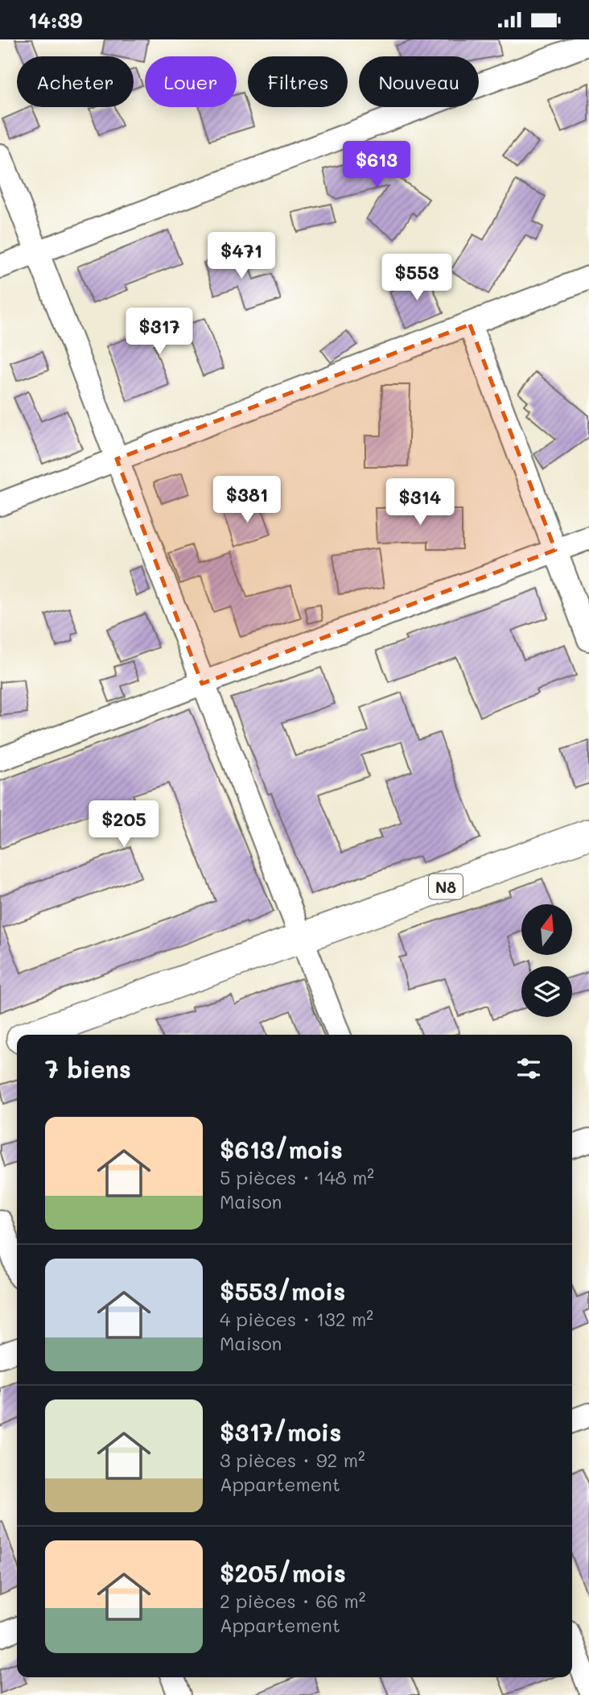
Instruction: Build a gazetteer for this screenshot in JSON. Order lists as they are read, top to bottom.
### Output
{
  "streets": {
    "main road": ["N8"]
  },
  "north": "top",
  "page": {
    "status": "14:39",
    "chip": [
      "Acheter",
      "Louer",
      "Filtres",
      "Nouveau"
    ],
    "price": [
      "$613",
      "$471",
      "$553",
      "$317",
      "$381",
      "$314",
      "$205"
    ],
    "heading": "7 biens",
    "list": [
      {
        "name": "$613/mois",
        "note": "5 pièces · 148 m² · Maison"
      },
      {
        "name": "$553/mois",
        "note": "4 pièces · 132 m² · Maison"
      },
      {
        "name": "$317/mois",
        "note": "3 pièces · 92 m² · Appartement"
      },
      {
        "name": "$205/mois",
        "note": "2 pièces · 66 m² · Appartement"
      }
    ]
  }
}
